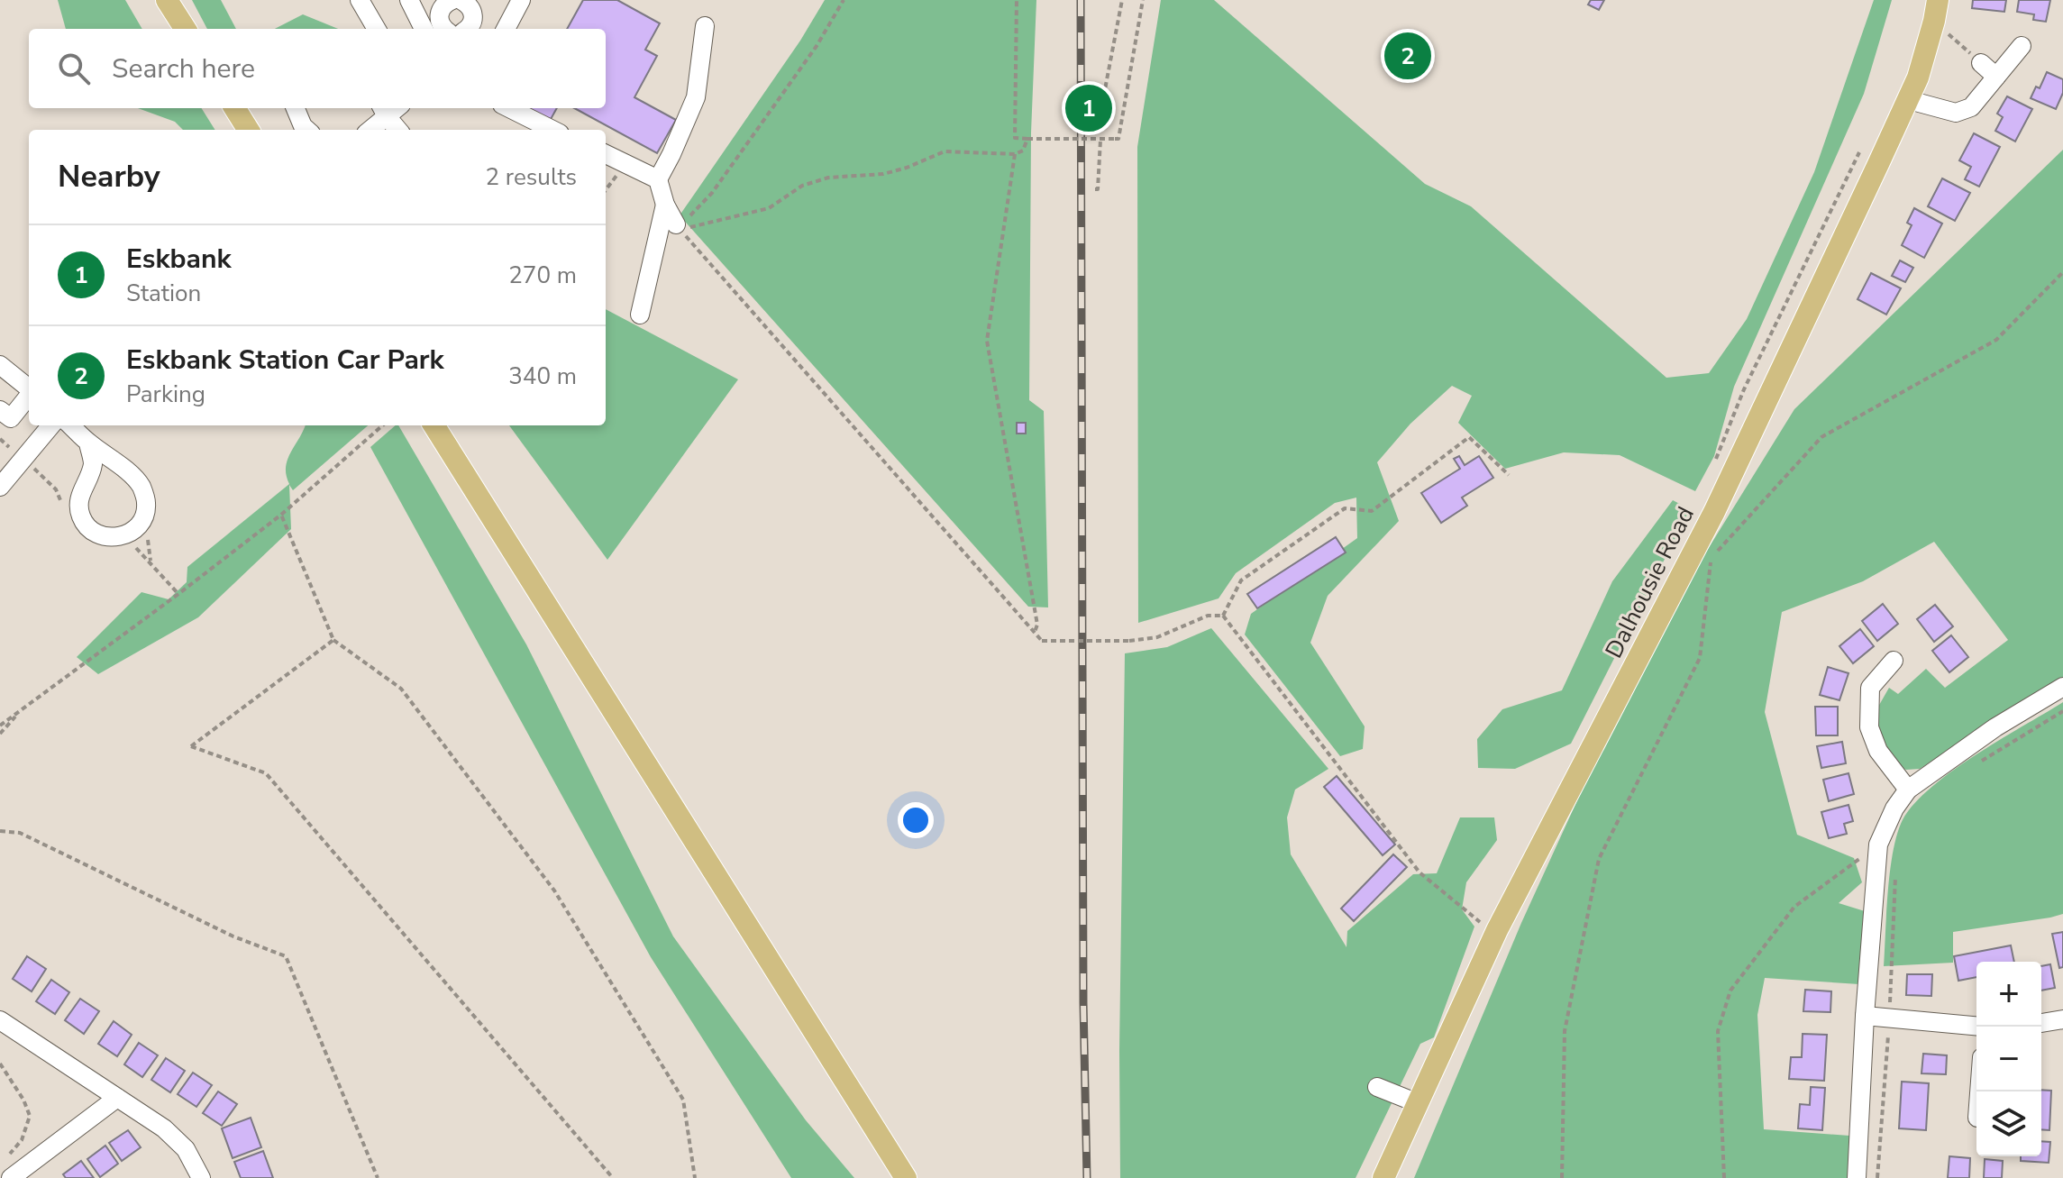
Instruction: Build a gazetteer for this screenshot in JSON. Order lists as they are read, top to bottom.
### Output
{
  "streets": {
    "main road": ["Dalhousie Road"]
  },
  "page": {
    "pins": ["2", "1"],
    "search": "Search here",
    "heading": ["Nearby", "2 results"],
    "list": [
      {
        "mark": "1",
        "name": "Eskbank",
        "note": "Station",
        "value": "270 m"
      },
      {
        "mark": "2",
        "name": "Eskbank Station Car Park",
        "note": "Parking",
        "value": "340 m"
      }
    ],
    "map_buttons": ["+", "−"]
  }
}
